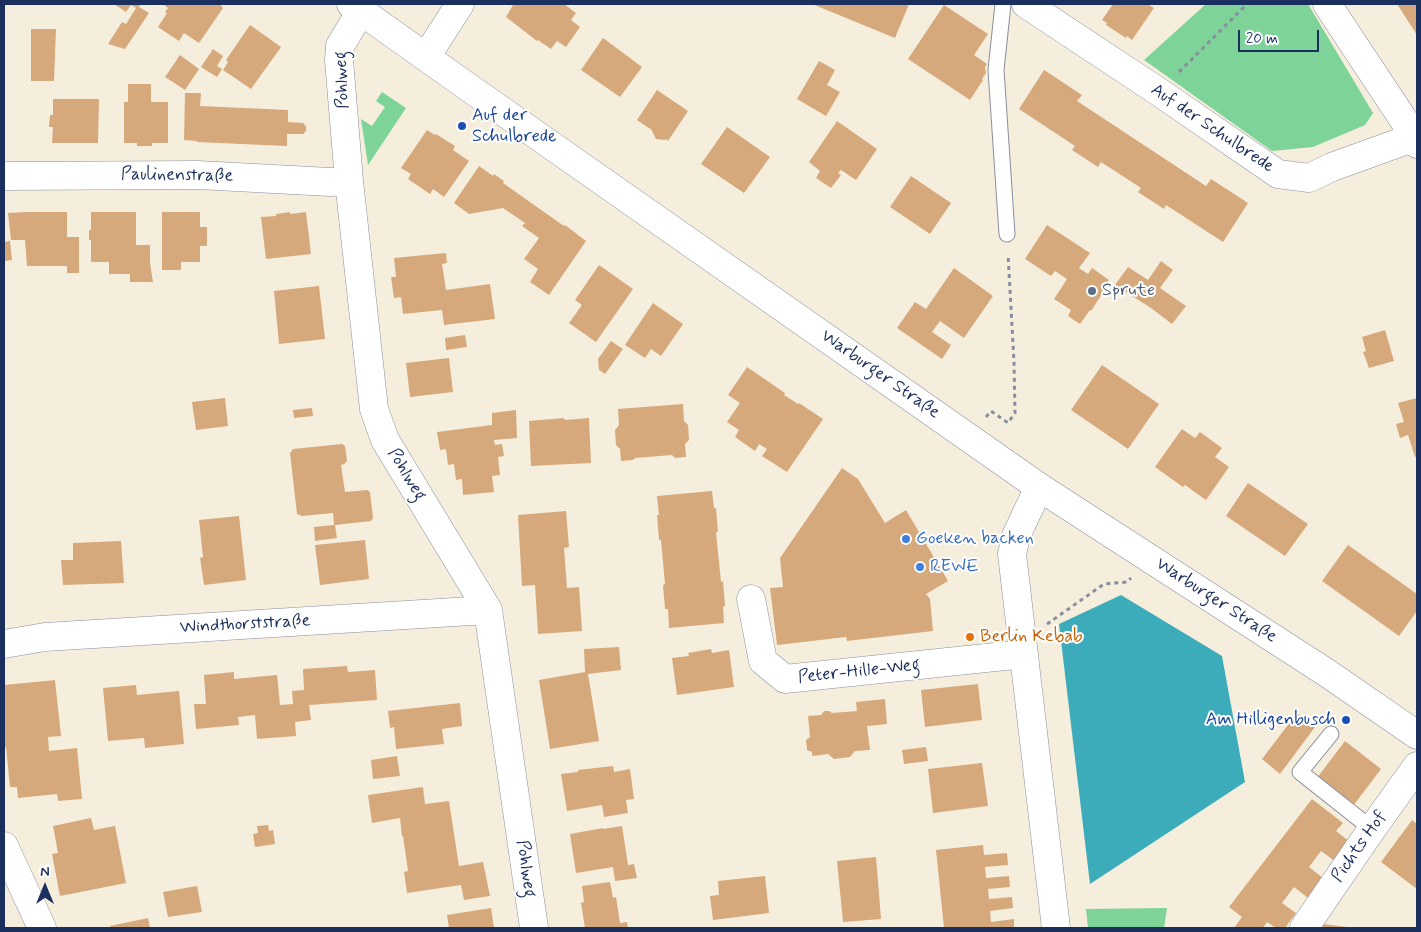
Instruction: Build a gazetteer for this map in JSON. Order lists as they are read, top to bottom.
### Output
{
  "streets": {
    "street": [
      "Pohlweg",
      "Auf der Schulbrede",
      "Paulinenstraße",
      "Warburger Straße",
      "Windthorststraße",
      "Peter-Hille-Weg",
      "Pichts Hof"
    ]
  },
  "crossings": [
    ["Pohlweg", "Paulinenstraße"],
    ["Pohlweg", "Warburger Straße"],
    ["Pohlweg", "Windthorststraße"]
  ],
  "places": [
    "Auf der Schulbrede",
    "Sprute",
    "Goeken backen",
    "REWE",
    "Berlin Kebab",
    "Am Hilligenbusch"
  ],
  "scale_bar": "20 m",
  "north": "top"
}
